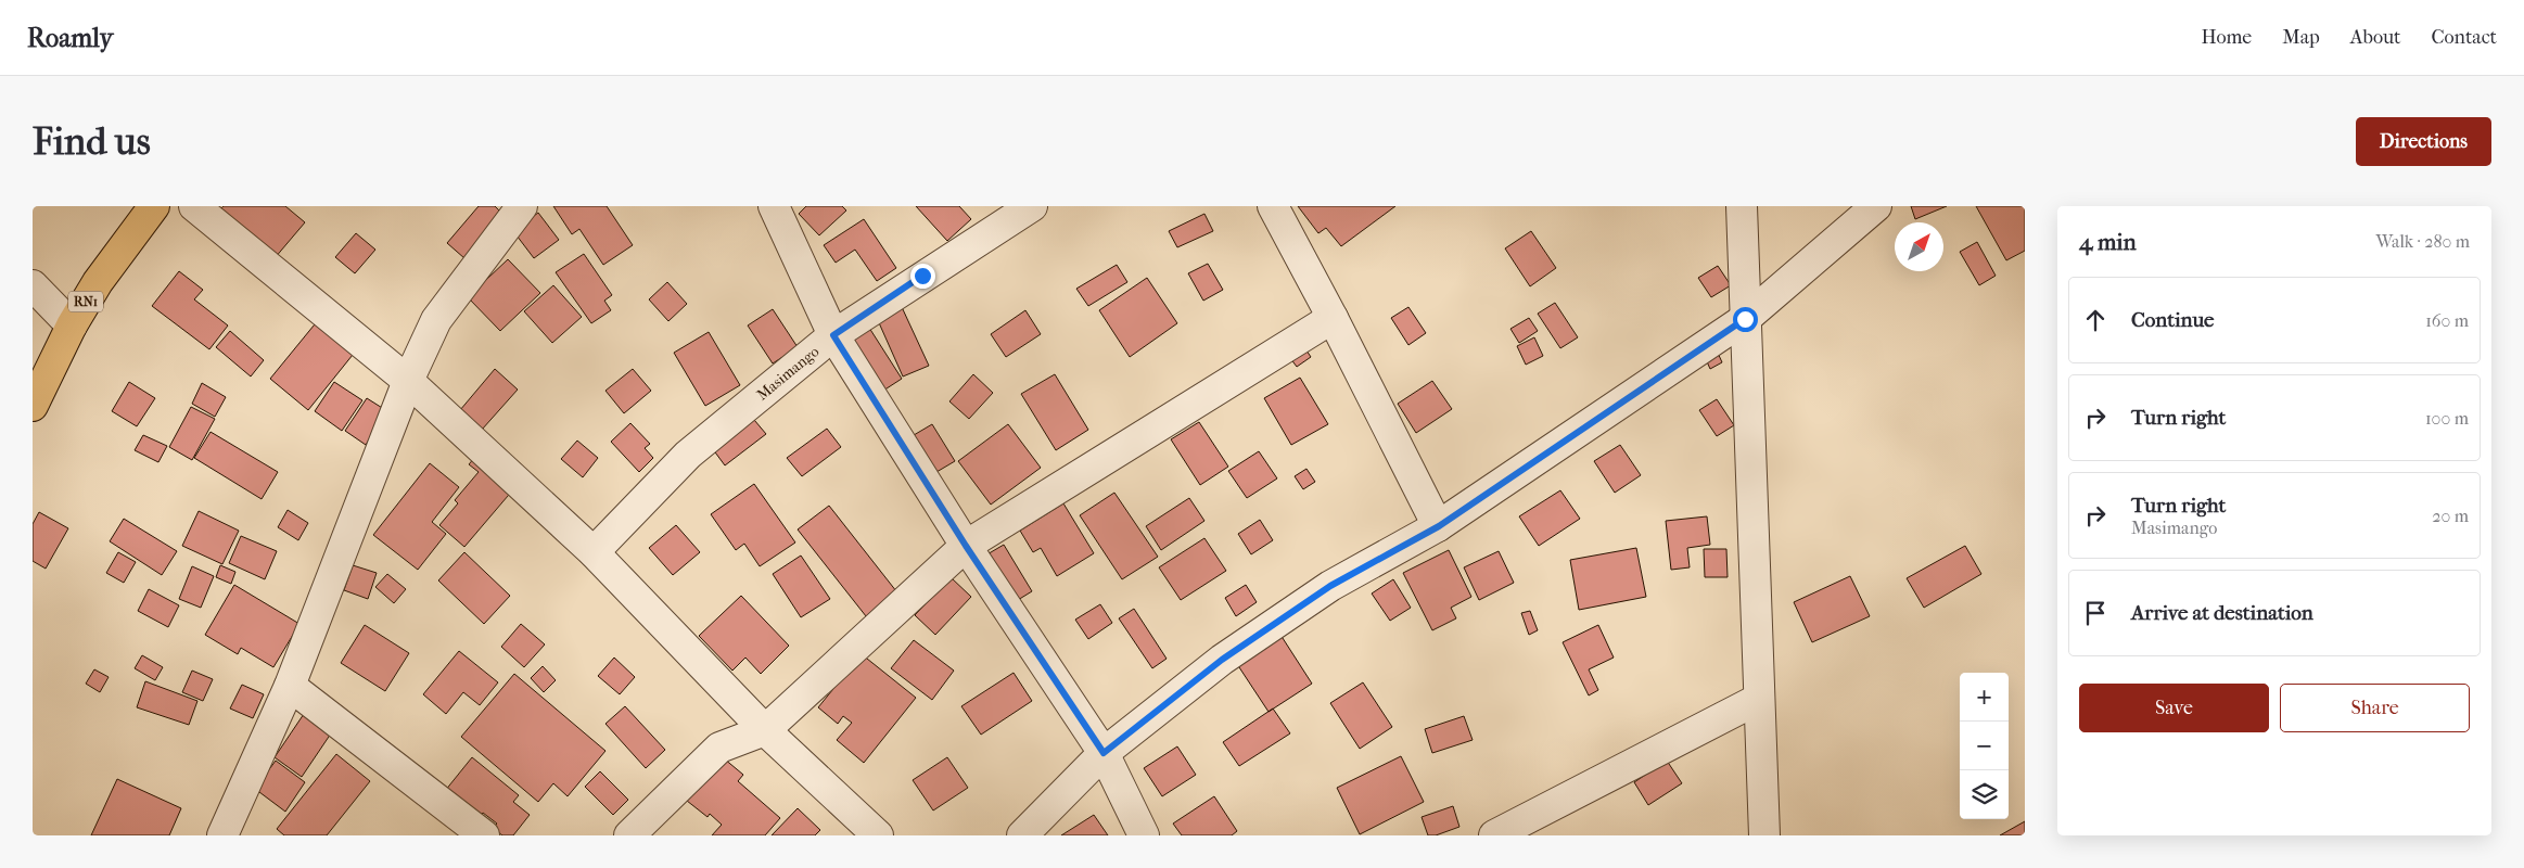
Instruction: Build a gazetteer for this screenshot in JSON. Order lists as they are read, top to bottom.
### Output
{
  "streets": {
    "highway": ["RN1"],
    "street": ["Masimango"]
  },
  "north": "top right",
  "page": {
    "header": "Roamly",
    "nav": [
      "Home",
      "Map",
      "About",
      "Contact"
    ],
    "buttons": [
      "Directions",
      ["Save", "Share"]
    ],
    "title": "Find us",
    "heading": ["4 min", "Walk · 280 m"],
    "list": [
      ["Continue", "160 m"],
      ["Turn right", "100 m"],
      ["Turn right", "Masimango", "20 m"],
      "Arrive at destination"
    ],
    "map_buttons": ["+", "−"]
  }
}
